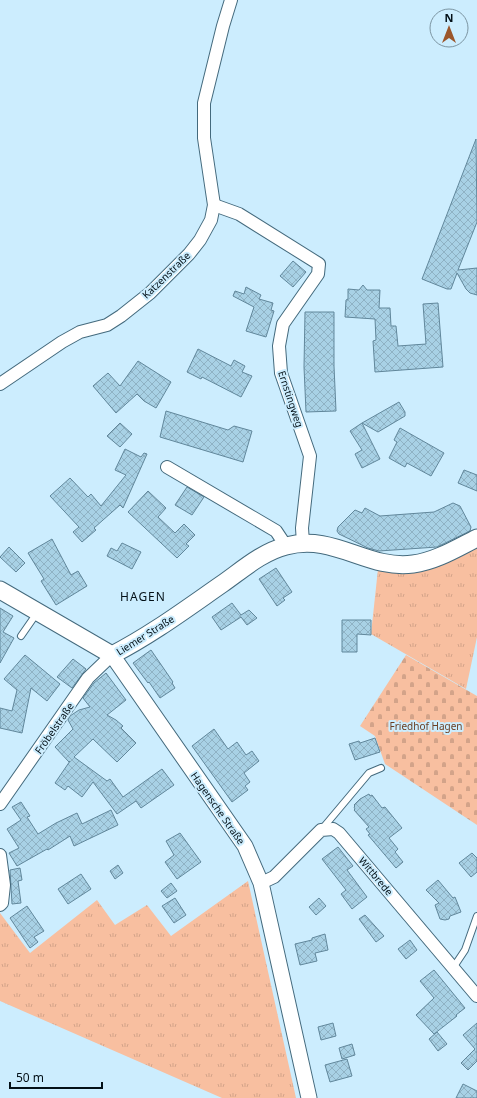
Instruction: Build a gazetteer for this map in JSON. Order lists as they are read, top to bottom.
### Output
{
  "streets": {
    "main road": ["Liemer Straße"],
    "street": [
      "Katzenstraße",
      "Ernstingweg",
      "Fröbelstraße",
      "Hagensche Straße",
      "Wittbrede"
    ]
  },
  "crossings": [
    ["Katzenstraße", "Ernstingweg"],
    ["Ernstingweg", "Liemer Straße"],
    ["Liemer Straße", "Fröbelstraße"],
    ["Liemer Straße", "Hagensche Straße"],
    ["Fröbelstraße", "Hagensche Straße"]
  ],
  "districts": ["HAGEN"],
  "parks": ["Friedhof Hagen"],
  "scale_bar": "50 m",
  "north": "top"
}
